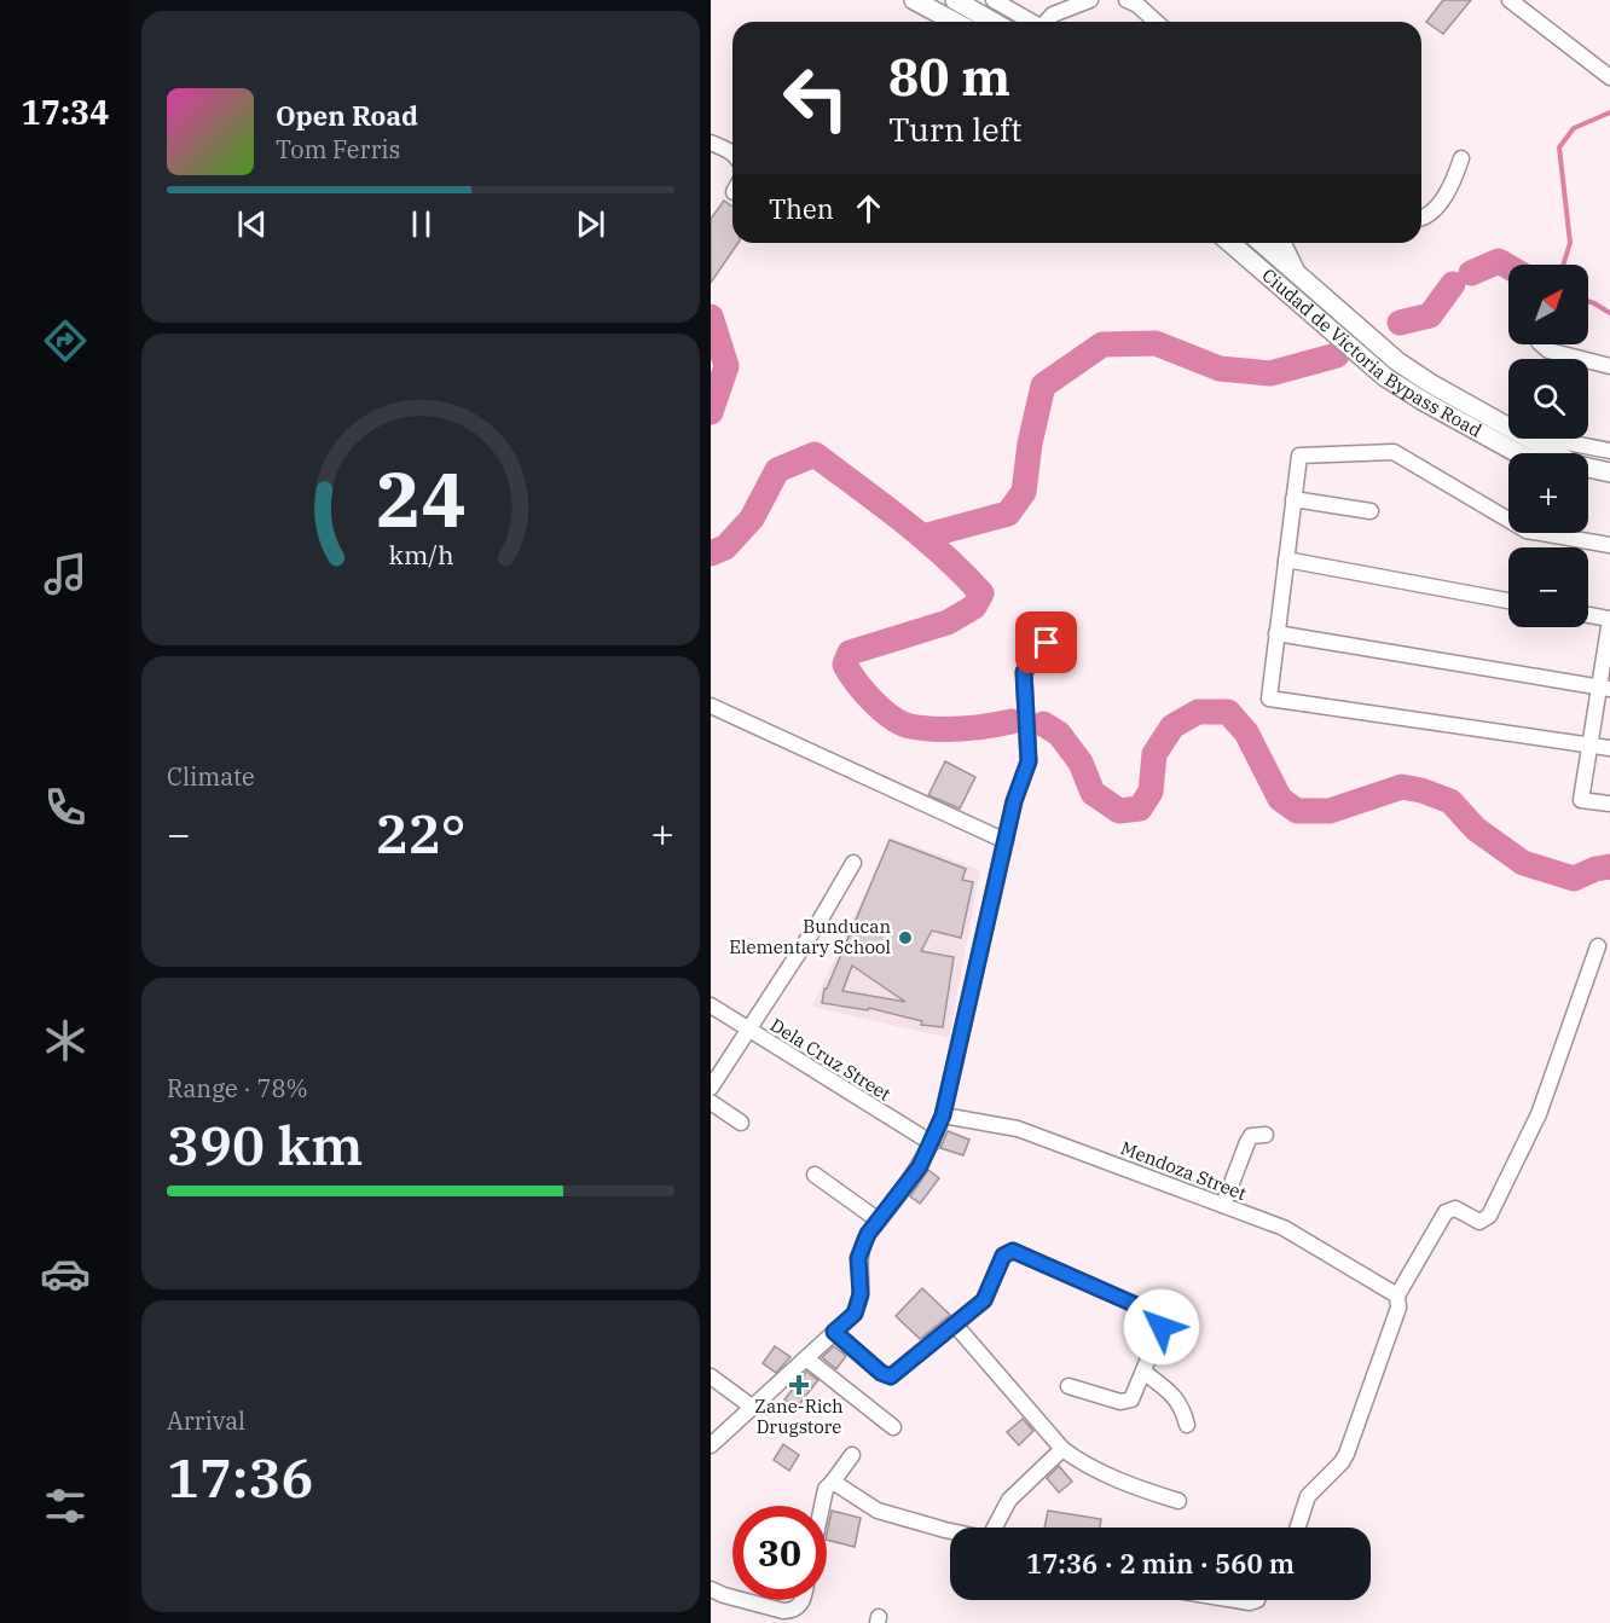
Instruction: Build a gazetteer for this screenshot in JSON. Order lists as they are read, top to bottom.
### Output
{
  "streets": {
    "main road": ["Ciudad de Victoria Bypass Road"],
    "street": ["Dela Cruz Street", "Mendoza Street"]
  },
  "places": {
    "other": ["Bunducan Elementary School"],
    "health": ["Zane-Rich Drugstore"]
  },
  "north": "top right",
  "page": {
    "tabs": "17:34",
    "turn": ["80 m", "Turn left"],
    "song": ["Open Road", "Tom Ferris"],
    "then": "Then",
    "map_buttons": ["+", "−"],
    "tile": [
      "Climate",
      ["Range · 78%", "390 km"],
      ["Arrival", "17:36"]
    ],
    "heat": ["−", "22°", "+"],
    "limit": "30",
    "trip": "17:36 · 2 min · 560 m",
    "gauge": ["24", "km/h"]
  }
}
